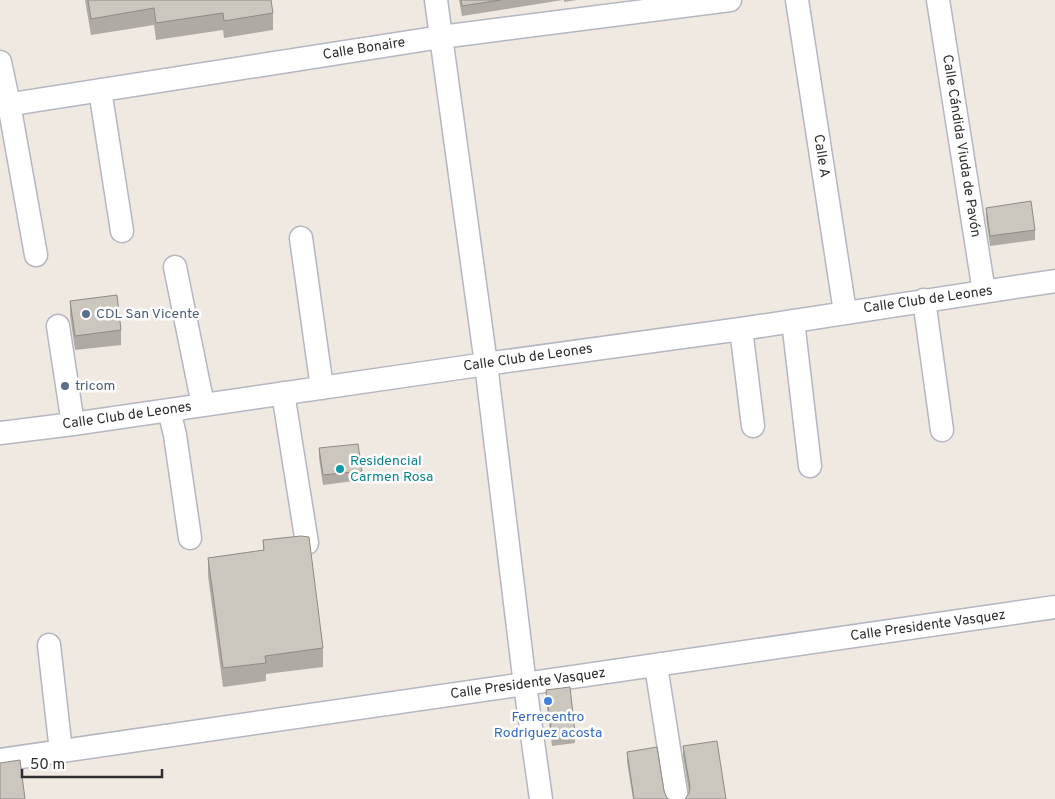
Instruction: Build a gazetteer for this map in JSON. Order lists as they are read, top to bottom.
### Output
{
  "streets": {
    "street": [
      "Calle Bonaire",
      "Calle Cándida Viuda de Pavón",
      "Calle A",
      "Calle Club de Leones",
      "Calle Presidente Vasquez"
    ]
  },
  "crossings": [
    ["Calle Cándida Viuda de Pavón", "Calle Club de Leones"],
    ["Calle A", "Calle Club de Leones"]
  ],
  "places": [
    "CDL San Vicente",
    "tricom",
    "Residencial Carmen Rosa",
    "Ferrecentro Rodriguez acosta"
  ],
  "scale_bar": "50 m"
}
